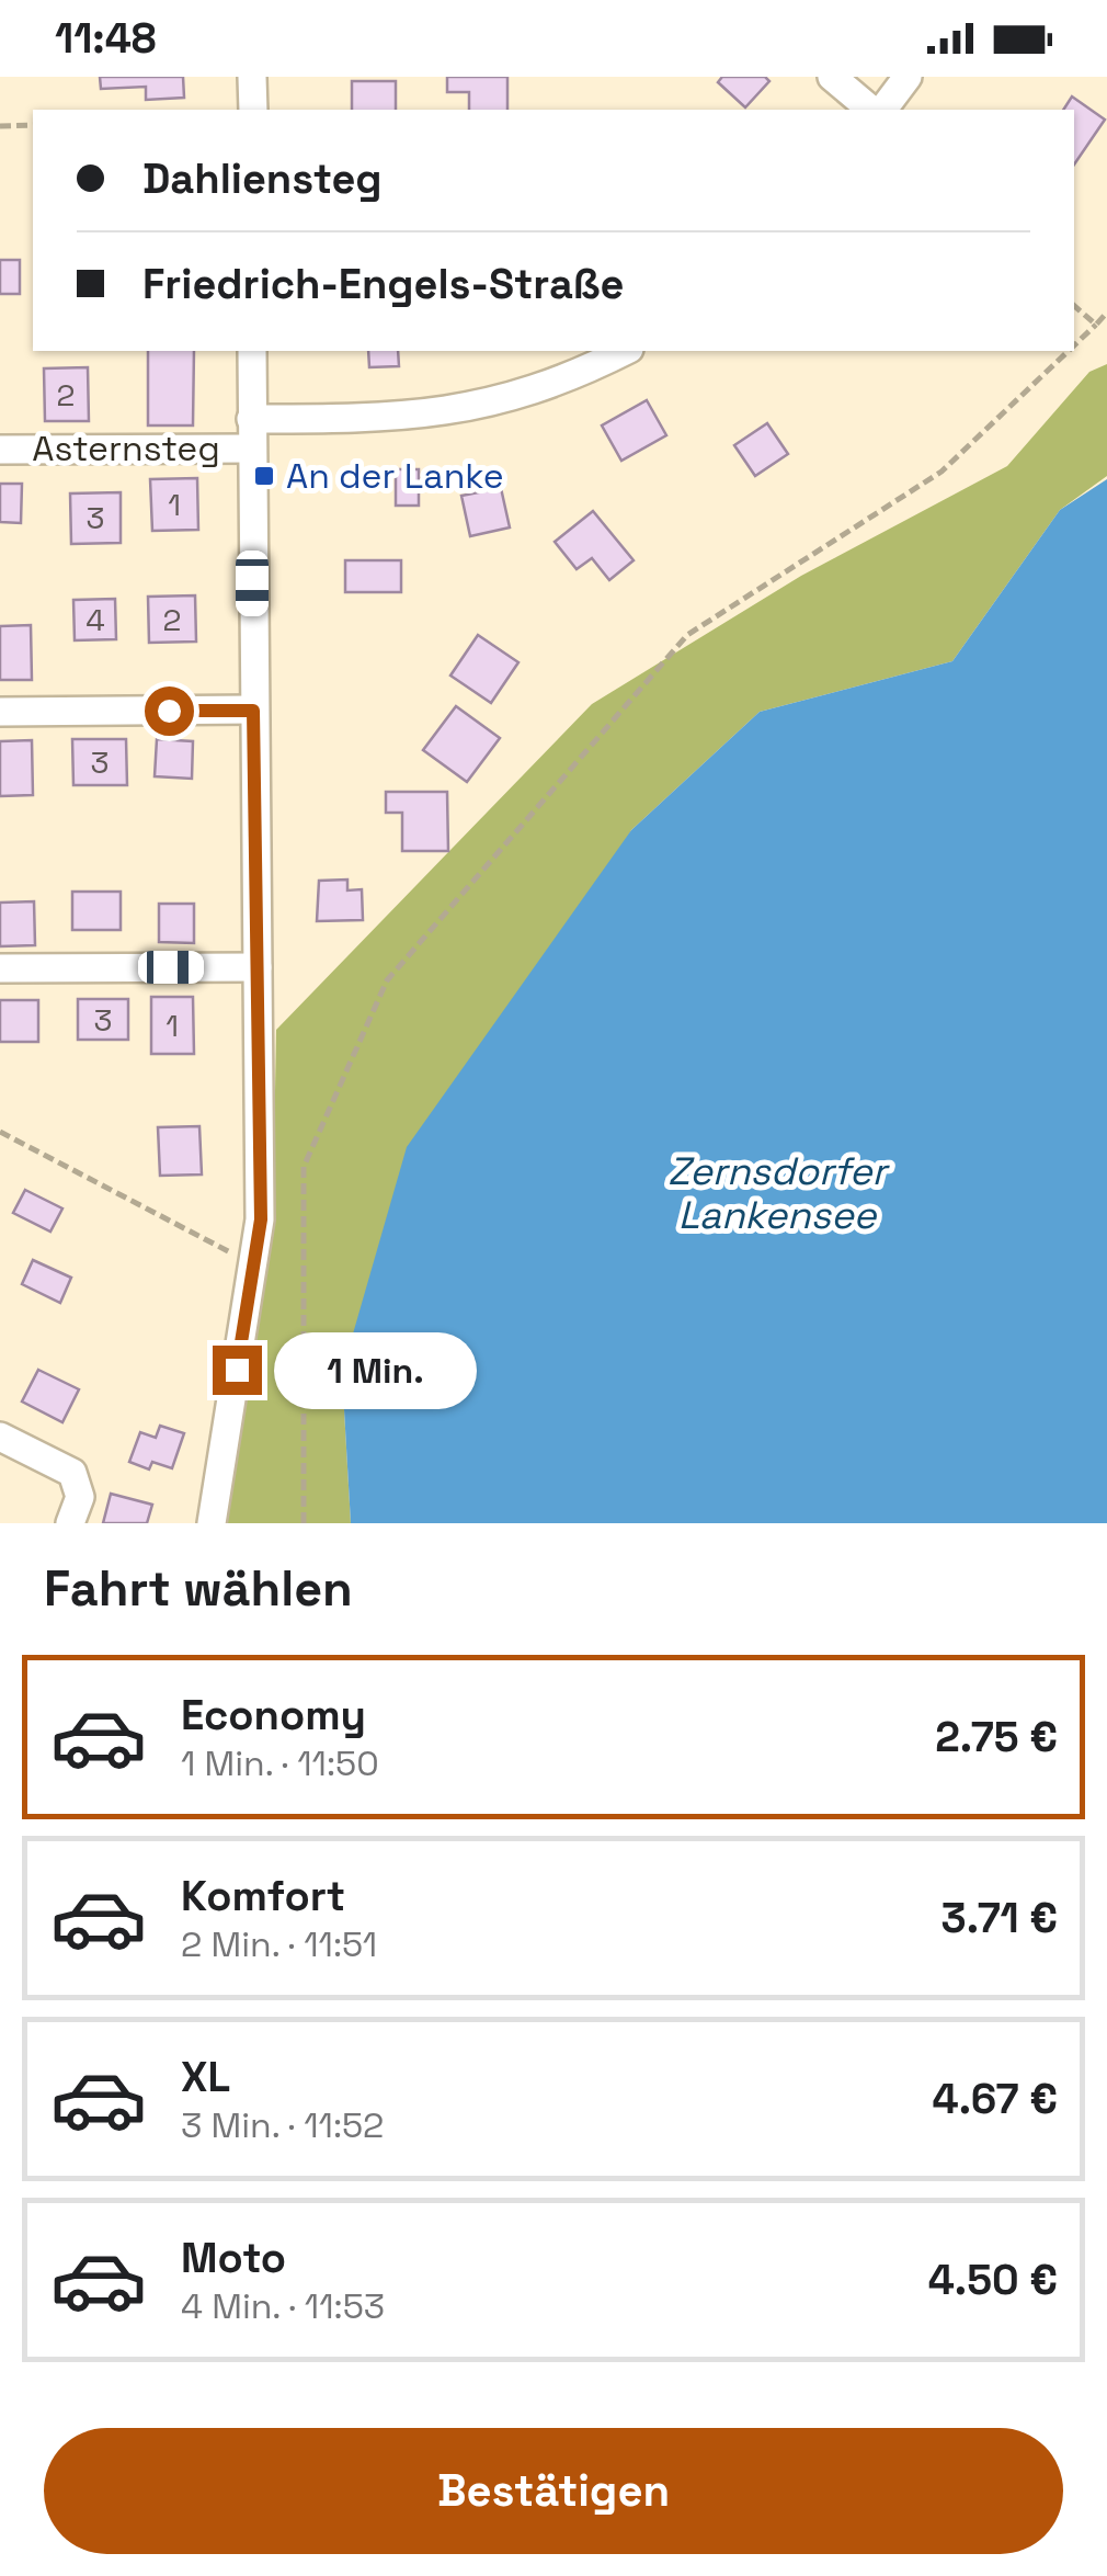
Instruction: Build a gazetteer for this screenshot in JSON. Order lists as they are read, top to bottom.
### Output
{
  "streets": {
    "street": ["Asternsteg"]
  },
  "water": ["Zernsdorfer Lankensee"],
  "places": {
    "transit": ["An der Lanke"]
  },
  "house_numbers": [
    "2",
    "1",
    "3",
    "4",
    "2",
    "3",
    "3",
    "1"
  ],
  "page": {
    "status": "11:48",
    "banner": ["Dahliensteg", "Friedrich-Engels-Straße"],
    "bubble": "1 Min.",
    "heading": "Fahrt wählen",
    "list": [
      {
        "name": "Economy",
        "note": "1 Min. · 11:50",
        "value": "2.75 €"
      },
      {
        "name": "Komfort",
        "note": "2 Min. · 11:51",
        "value": "3.71 €"
      },
      {
        "name": "XL",
        "note": "3 Min. · 11:52",
        "value": "4.67 €"
      },
      {
        "name": "Moto",
        "note": "4 Min. · 11:53",
        "value": "4.50 €"
      }
    ],
    "buttons": "Bestätigen"
  }
}
